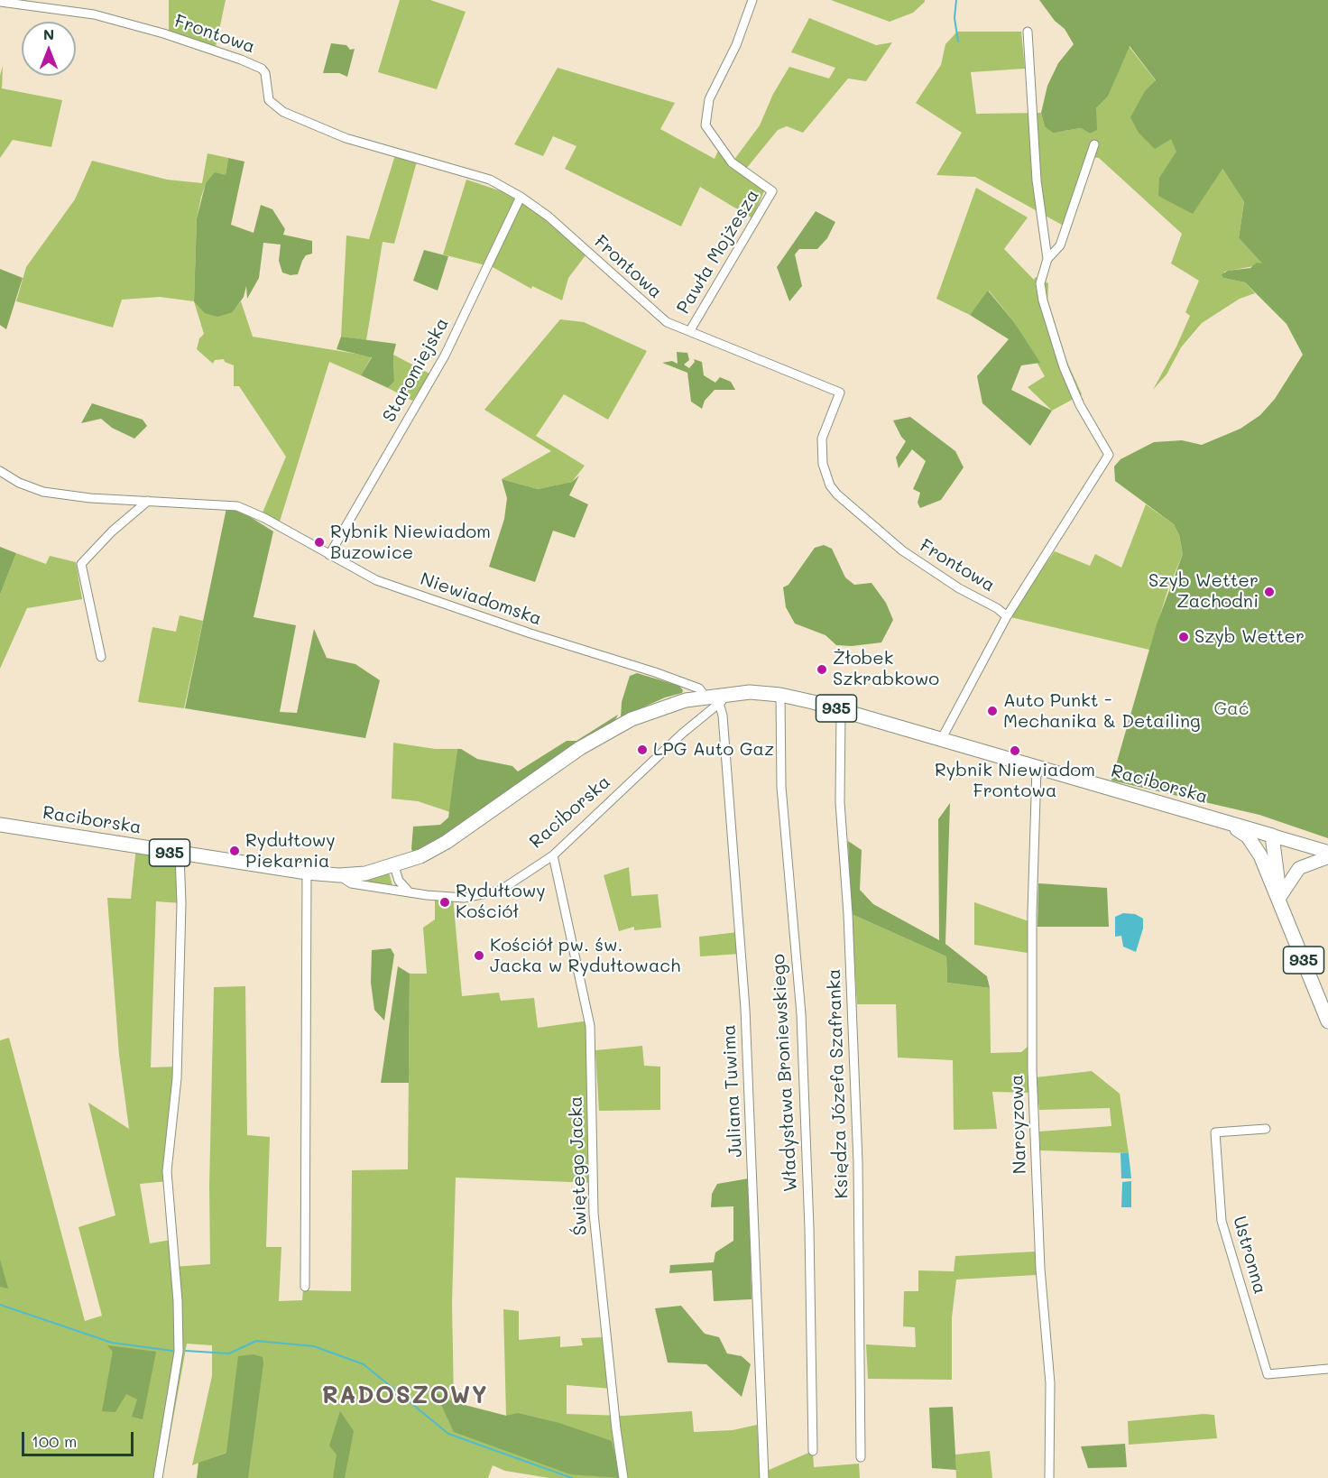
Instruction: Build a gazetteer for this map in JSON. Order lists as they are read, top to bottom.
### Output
{
  "streets": {
    "main road": ["935", "Raciborska"],
    "street": [
      "Frontowa",
      "Pawła Mojżesza",
      "Staromiejska",
      "Niewiadomska",
      "Władysława Broniewskiego",
      "Księdza Józefa Szafranka",
      "Juliana Tuwima",
      "Narcyzowa",
      "Świętego Jacka",
      "Ustronna"
    ]
  },
  "crossings": [
    ["Frontowa", "Pawła Mojżesza"],
    ["Frontowa", "Staromiejska"],
    ["Staromiejska", "Niewiadomska"],
    ["Niewiadomska", "Raciborska"],
    ["935", "Raciborska"],
    ["Raciborska", "Władysława Broniewskiego"],
    ["Raciborska", "Księdza Józefa Szafranka"],
    ["Raciborska", "Juliana Tuwima"],
    ["Raciborska", "Narcyzowa"],
    ["Raciborska", "Świętego Jacka"]
  ],
  "districts": ["RADOSZOWY"],
  "parks": ["Gać"],
  "places": [
    "Rybnik Niewiadom Buzowice",
    "Szyb Wetter Zachodni",
    "Szyb Wetter",
    "Żłobek Szkrabkowo",
    "Auto Punkt - Mechanika & Detailing",
    "LPG Auto Gaz",
    "Rybnik Niewiadom Frontowa",
    "Rydułtowy Piekarnia",
    "Rydułtowy Kościół",
    "Kościół pw. św. Jacka w Rydułtowach"
  ],
  "scale_bar": "100 m",
  "north": "top"
}
